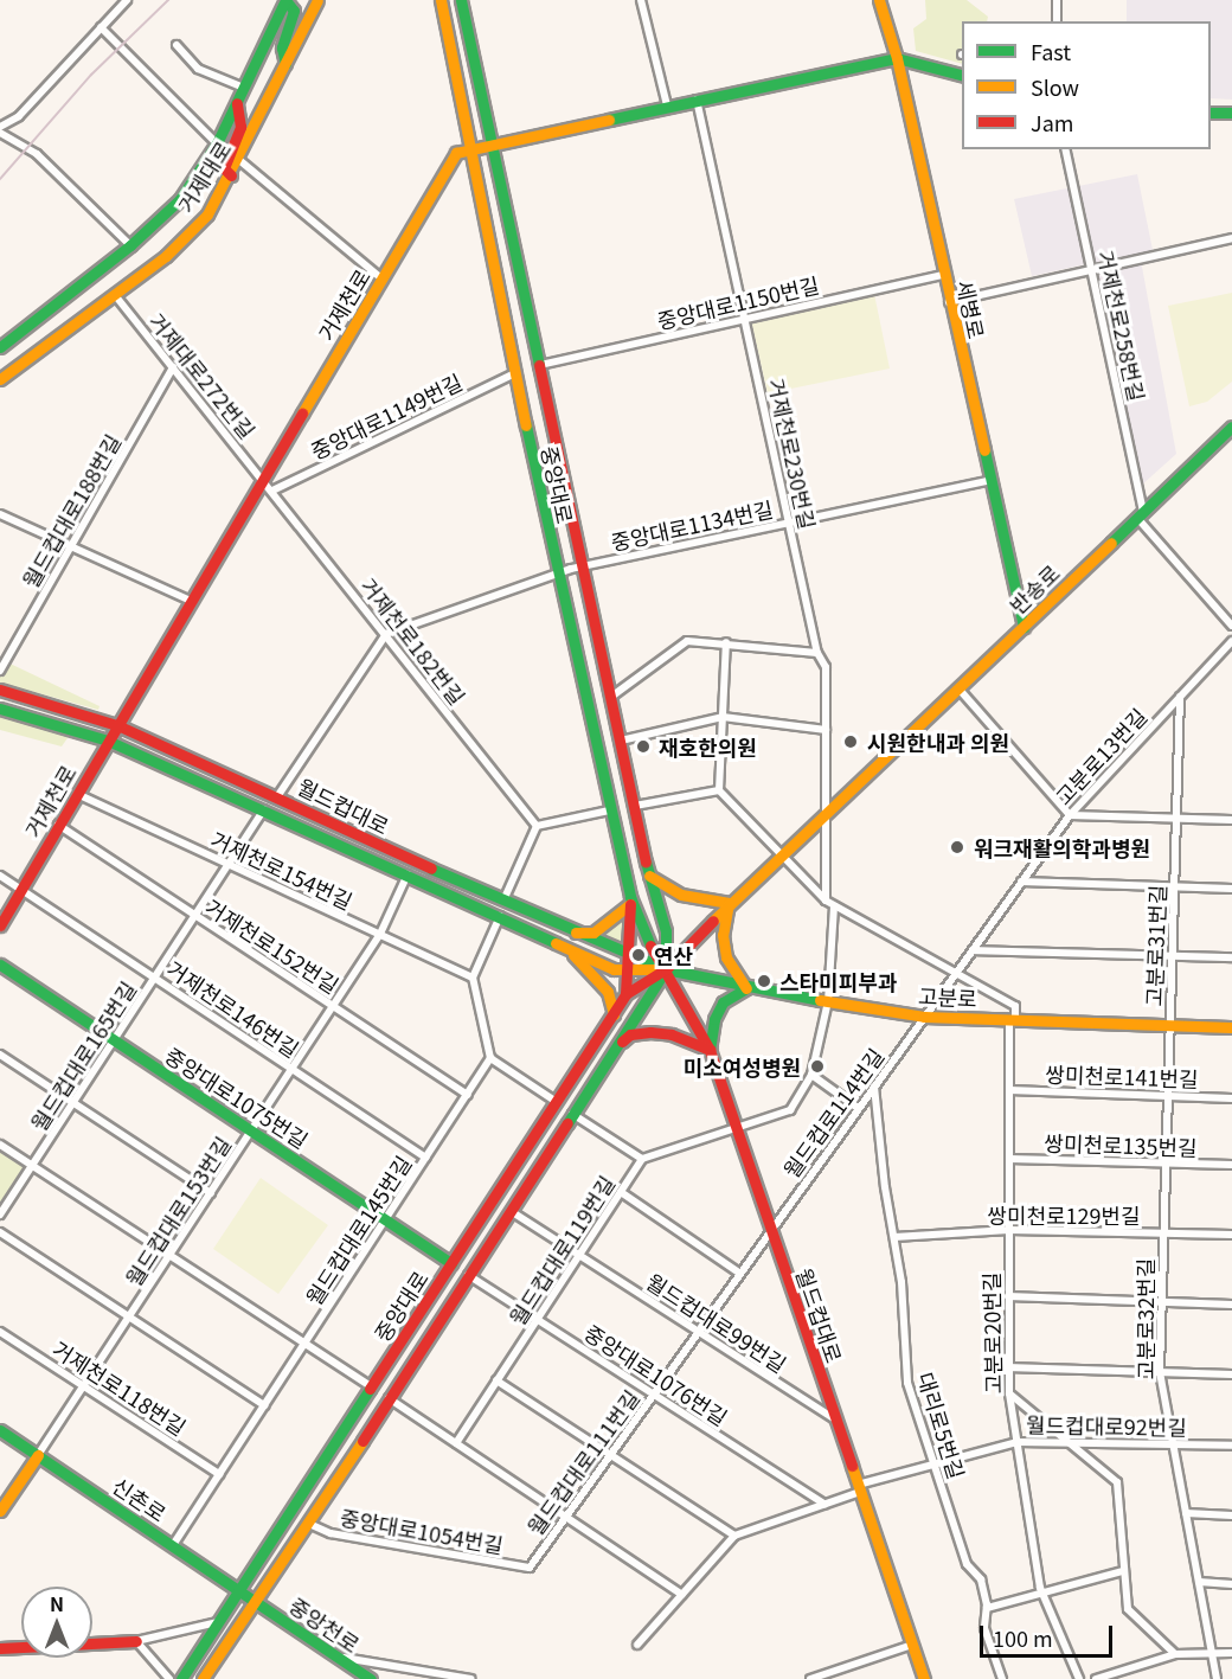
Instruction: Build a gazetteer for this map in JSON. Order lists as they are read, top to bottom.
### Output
{
  "streets": {
    "main road": [
      "거제대로",
      "거제천로",
      "세병로",
      "중앙대로",
      "반송로",
      "월드컵대로",
      "고분로",
      "중앙대로1075번길",
      "신촌로",
      "중앙천로"
    ],
    "street": [
      "중앙대로1150번길",
      "거제천로258번길",
      "거제대로272번길",
      "중앙대로1149번길",
      "거제천로230번길",
      "월드컵대로188번길",
      "중앙대로1134번길",
      "거제천로182번길",
      "고분로13번길",
      "거제천로154번길",
      "거제천로152번길",
      "고분로31번길",
      "거제천로146번길",
      "월드컵대로165번길",
      "쌍미천로141번길",
      "월드컵로114번길",
      "쌍미천로135번길",
      "월드컵대로153번길",
      "쌍미천로129번길",
      "월드컵대로145번길",
      "월드컵대로119번길",
      "고분로32번길",
      "월드컵대로99번길",
      "고분로20번길",
      "중앙대로1076번길",
      "거제천로118번길",
      "대리로5번길",
      "월드컵대로92번길",
      "월드컵대로111번길",
      "중앙대로1054번길"
    ]
  },
  "crossings": [
    ["거제대로", "거제대로272번길"],
    ["중앙대로1150번길", "세병로"],
    ["중앙대로1150번길", "거제천로230번길"],
    ["중앙대로1150번길", "중앙대로"],
    ["거제천로", "세병로"],
    ["거제천로", "거제대로272번길"],
    ["거제천로", "거제천로230번길"],
    ["거제천로", "중앙대로"],
    ["거제천로", "거제천로182번길"],
    ["거제천로", "월드컵대로"],
    ["거제천로", "거제천로154번길"],
    ["거제천로", "거제천로152번길"],
    ["거제천로", "거제천로146번길"],
    ["세병로", "중앙대로1134번길"],
    ["세병로", "반송로"],
    ["거제천로258번길", "반송로"],
    ["거제대로272번길", "월드컵대로188번길"],
    ["거제대로272번길", "거제천로182번길"],
    ["중앙대로1149번길", "중앙대로"],
    ["중앙대로1149번길", "거제천로182번길"],
    ["거제천로230번길", "중앙대로1134번길"],
    ["거제천로230번길", "반송로"],
    ["중앙대로", "중앙대로1134번길"],
    ["중앙대로", "반송로"],
    ["중앙대로", "월드컵대로"],
    ["중앙대로", "고분로"],
    ["중앙대로", "중앙대로1075번길"],
    ["중앙대로", "월드컵대로119번길"],
    ["중앙대로", "월드컵대로99번길"],
    ["중앙대로", "중앙대로1076번길"],
    ["중앙대로", "신촌로"],
    ["중앙대로", "중앙대로1054번길"],
    ["중앙대로", "중앙천로"],
    ["중앙대로1134번길", "거제천로182번길"],
    ["반송로", "월드컵대로"],
    ["반송로", "고분로"],
    ["고분로13번길", "고분로31번길"],
    ["고분로13번길", "고분로"],
    ["고분로13번길", "월드컵로114번길"],
    ["월드컵대로", "고분로"],
    ["월드컵대로", "월드컵대로165번길"],
    ["월드컵대로", "월드컵로114번길"],
    ["월드컵대로", "월드컵대로153번길"],
    ["월드컵대로", "월드컵대로119번길"],
    ["월드컵대로", "월드컵대로99번길"],
    ["월드컵대로", "월드컵대로92번길"],
    ["월드컵대로", "월드컵대로111번길"],
    ["거제천로154번길", "월드컵대로165번길"],
    ["거제천로154번길", "월드컵대로153번길"],
    ["거제천로152번길", "월드컵대로165번길"],
    ["거제천로152번길", "월드컵대로153번길"],
    ["거제천로152번길", "월드컵대로145번길"],
    ["고분로31번길", "고분로"],
    ["고분로31번길", "고분로32번길"],
    ["고분로", "월드컵로114번길"],
    ["고분로", "고분로32번길"],
    ["고분로", "고분로20번길"],
    ["거제천로146번길", "월드컵대로165번길"],
    ["거제천로146번길", "월드컵대로153번길"],
    ["거제천로146번길", "월드컵대로145번길"],
    ["월드컵대로165번길", "중앙대로1075번길"],
    ["쌍미천로141번길", "고분로32번길"],
    ["쌍미천로141번길", "고분로20번길"],
    ["중앙대로1075번길", "월드컵대로153번길"],
    ["중앙대로1075번길", "월드컵대로145번길"],
    ["월드컵로114번길", "대리로5번길"],
    ["월드컵로114번길", "월드컵대로111번길"],
    ["쌍미천로135번길", "고분로32번길"],
    ["쌍미천로135번길", "고분로20번길"],
    ["월드컵대로153번길", "거제천로118번길"],
    ["월드컵대로153번길", "신촌로"],
    ["쌍미천로129번길", "고분로32번길"],
    ["쌍미천로129번길", "고분로20번길"],
    ["쌍미천로129번길", "대리로5번길"],
    ["월드컵대로145번길", "거제천로118번길"],
    ["월드컵대로145번길", "신촌로"],
    ["월드컵대로119번길", "월드컵대로99번길"],
    ["월드컵대로119번길", "중앙대로1076번길"],
    ["고분로32번길", "월드컵대로92번길"],
    ["월드컵대로99번길", "월드컵대로111번길"],
    ["고분로20번길", "월드컵대로92번길"],
    ["중앙대로1076번길", "월드컵대로92번길"],
    ["중앙대로1076번길", "월드컵대로111번길"],
    ["대리로5번길", "월드컵대로92번길"],
    ["월드컵대로111번길", "중앙대로1054번길"],
    ["신촌로", "중앙천로"]
  ],
  "places": [
    "시원한내과 의원",
    "재호한의원",
    "워크재활의학과병원",
    "연산",
    "스타미피부과",
    "미소여성병원"
  ],
  "legend": ["Fast", "Slow", "Jam"],
  "scale_bar": "100 m",
  "north": "top"
}
